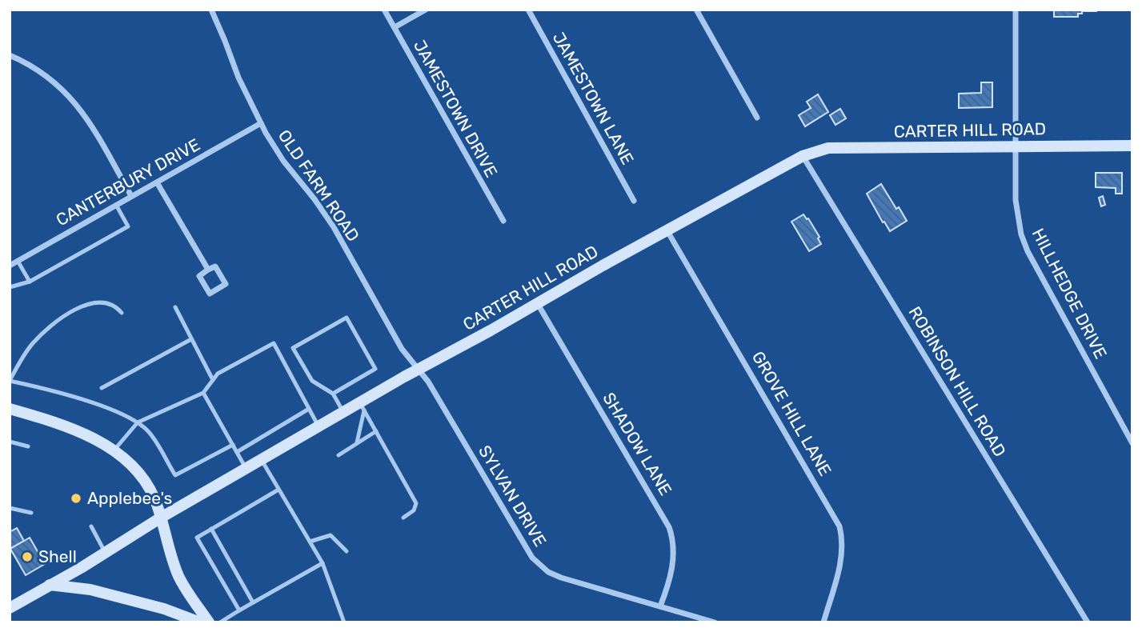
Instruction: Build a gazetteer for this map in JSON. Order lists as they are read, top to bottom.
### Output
{
  "streets": {
    "main road": ["CARTER HILL ROAD"],
    "street": [
      "JAMESTOWN LANE",
      "JAMESTOWN DRIVE",
      "CANTERBURY DRIVE",
      "OLD FARM ROAD",
      "HILLHEDGE DRIVE",
      "ROBINSON HILL ROAD",
      "GROVE HILL LANE",
      "SHADOW LANE",
      "SYLVAN DRIVE"
    ]
  },
  "crossings": [
    ["CARTER HILL ROAD", "OLD FARM ROAD"],
    ["CARTER HILL ROAD", "HILLHEDGE DRIVE"],
    ["CARTER HILL ROAD", "ROBINSON HILL ROAD"],
    ["CARTER HILL ROAD", "GROVE HILL LANE"],
    ["CARTER HILL ROAD", "SHADOW LANE"],
    ["CARTER HILL ROAD", "SYLVAN DRIVE"],
    ["CANTERBURY DRIVE", "OLD FARM ROAD"],
    ["OLD FARM ROAD", "SYLVAN DRIVE"],
    ["SHADOW LANE", "SYLVAN DRIVE"]
  ],
  "places": ["Applebee's", "Shell"]
}
